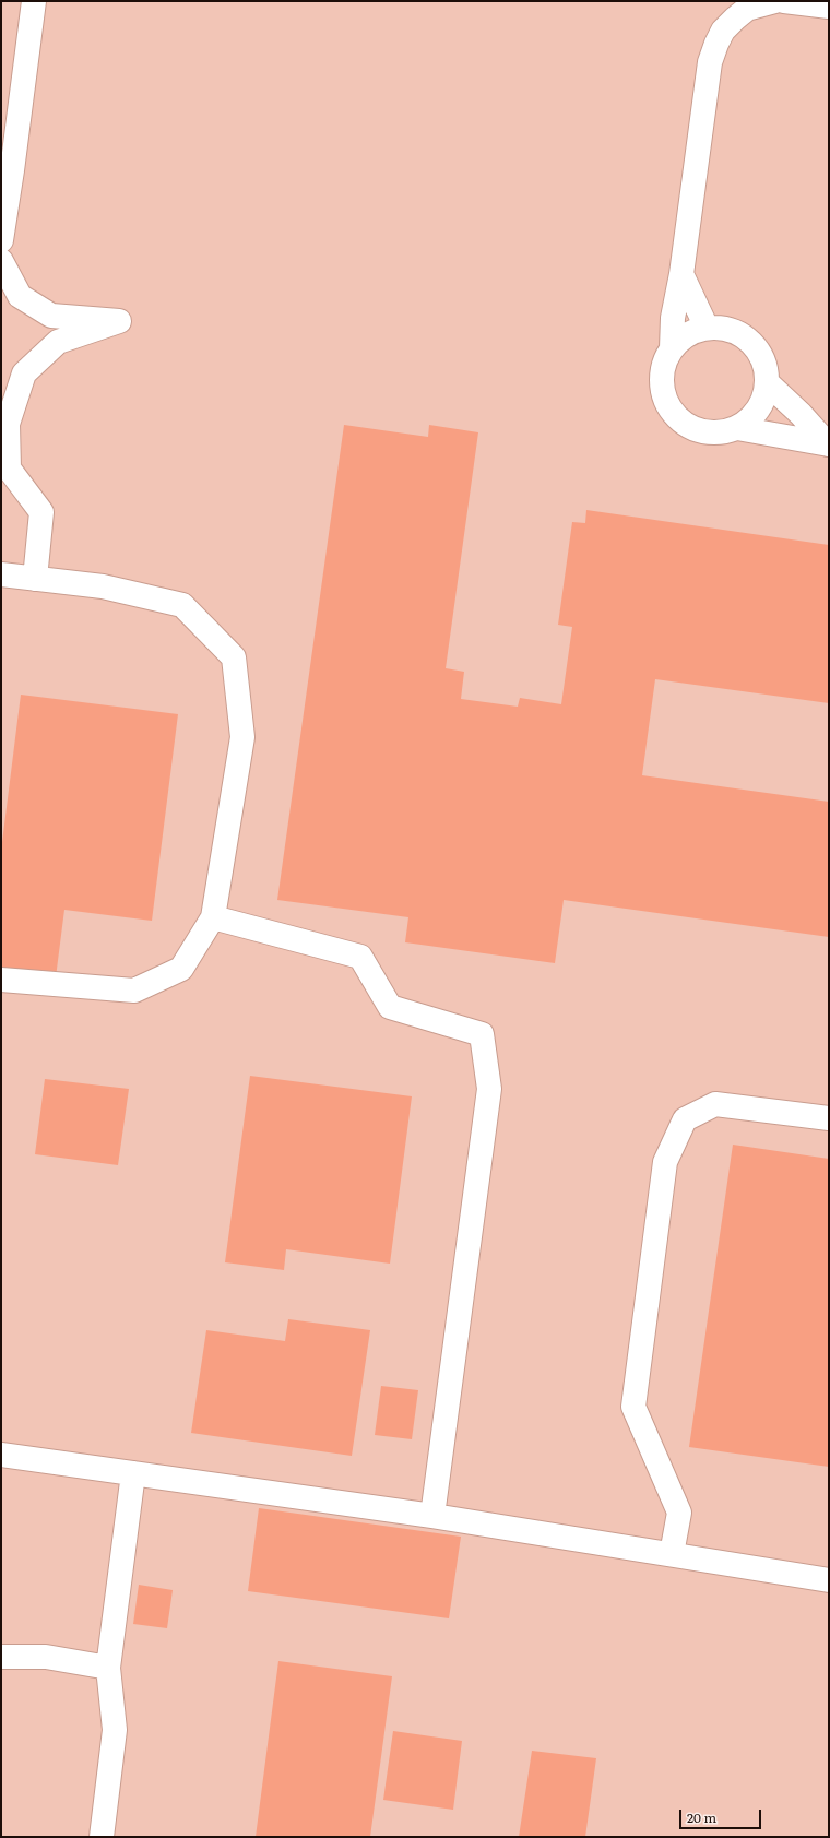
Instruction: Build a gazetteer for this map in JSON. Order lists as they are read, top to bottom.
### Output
{
  "scale_bar": "20 m"
}
